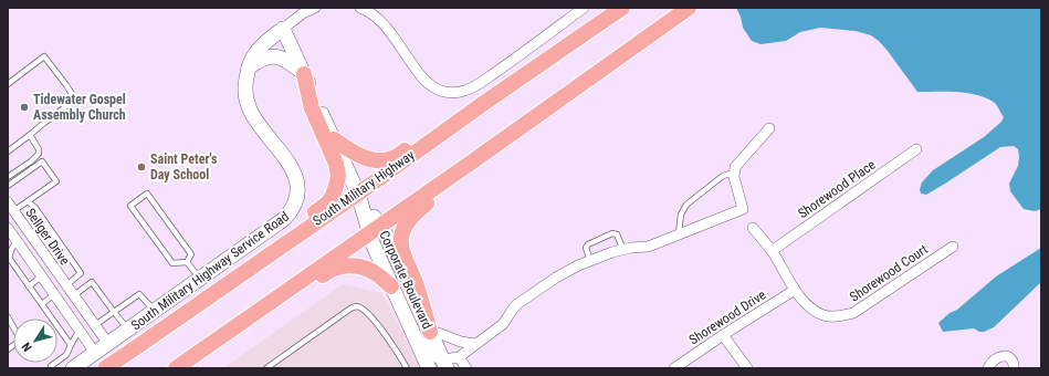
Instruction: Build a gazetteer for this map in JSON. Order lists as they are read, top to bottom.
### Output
{
  "streets": {
    "main road": ["South Military Highway"],
    "street": [
      "Shorewood Place",
      "Sellger Drive",
      "South Military Highway Service Road",
      "Shorewood Court",
      "Corporate Boulevard",
      "Shorewood Drive"
    ]
  },
  "crossings": [
    ["South Military Highway", "Corporate Boulevard"],
    ["Shorewood Place", "Shorewood Court"],
    ["Sellger Drive", "South Military Highway Service Road"],
    ["South Military Highway Service Road", "Corporate Boulevard"],
    ["Shorewood Court", "Shorewood Drive"]
  ],
  "places": ["Tidewater Gospel Assembly Church", "Saint Peter's Day School"],
  "north": "bottom left"
}
